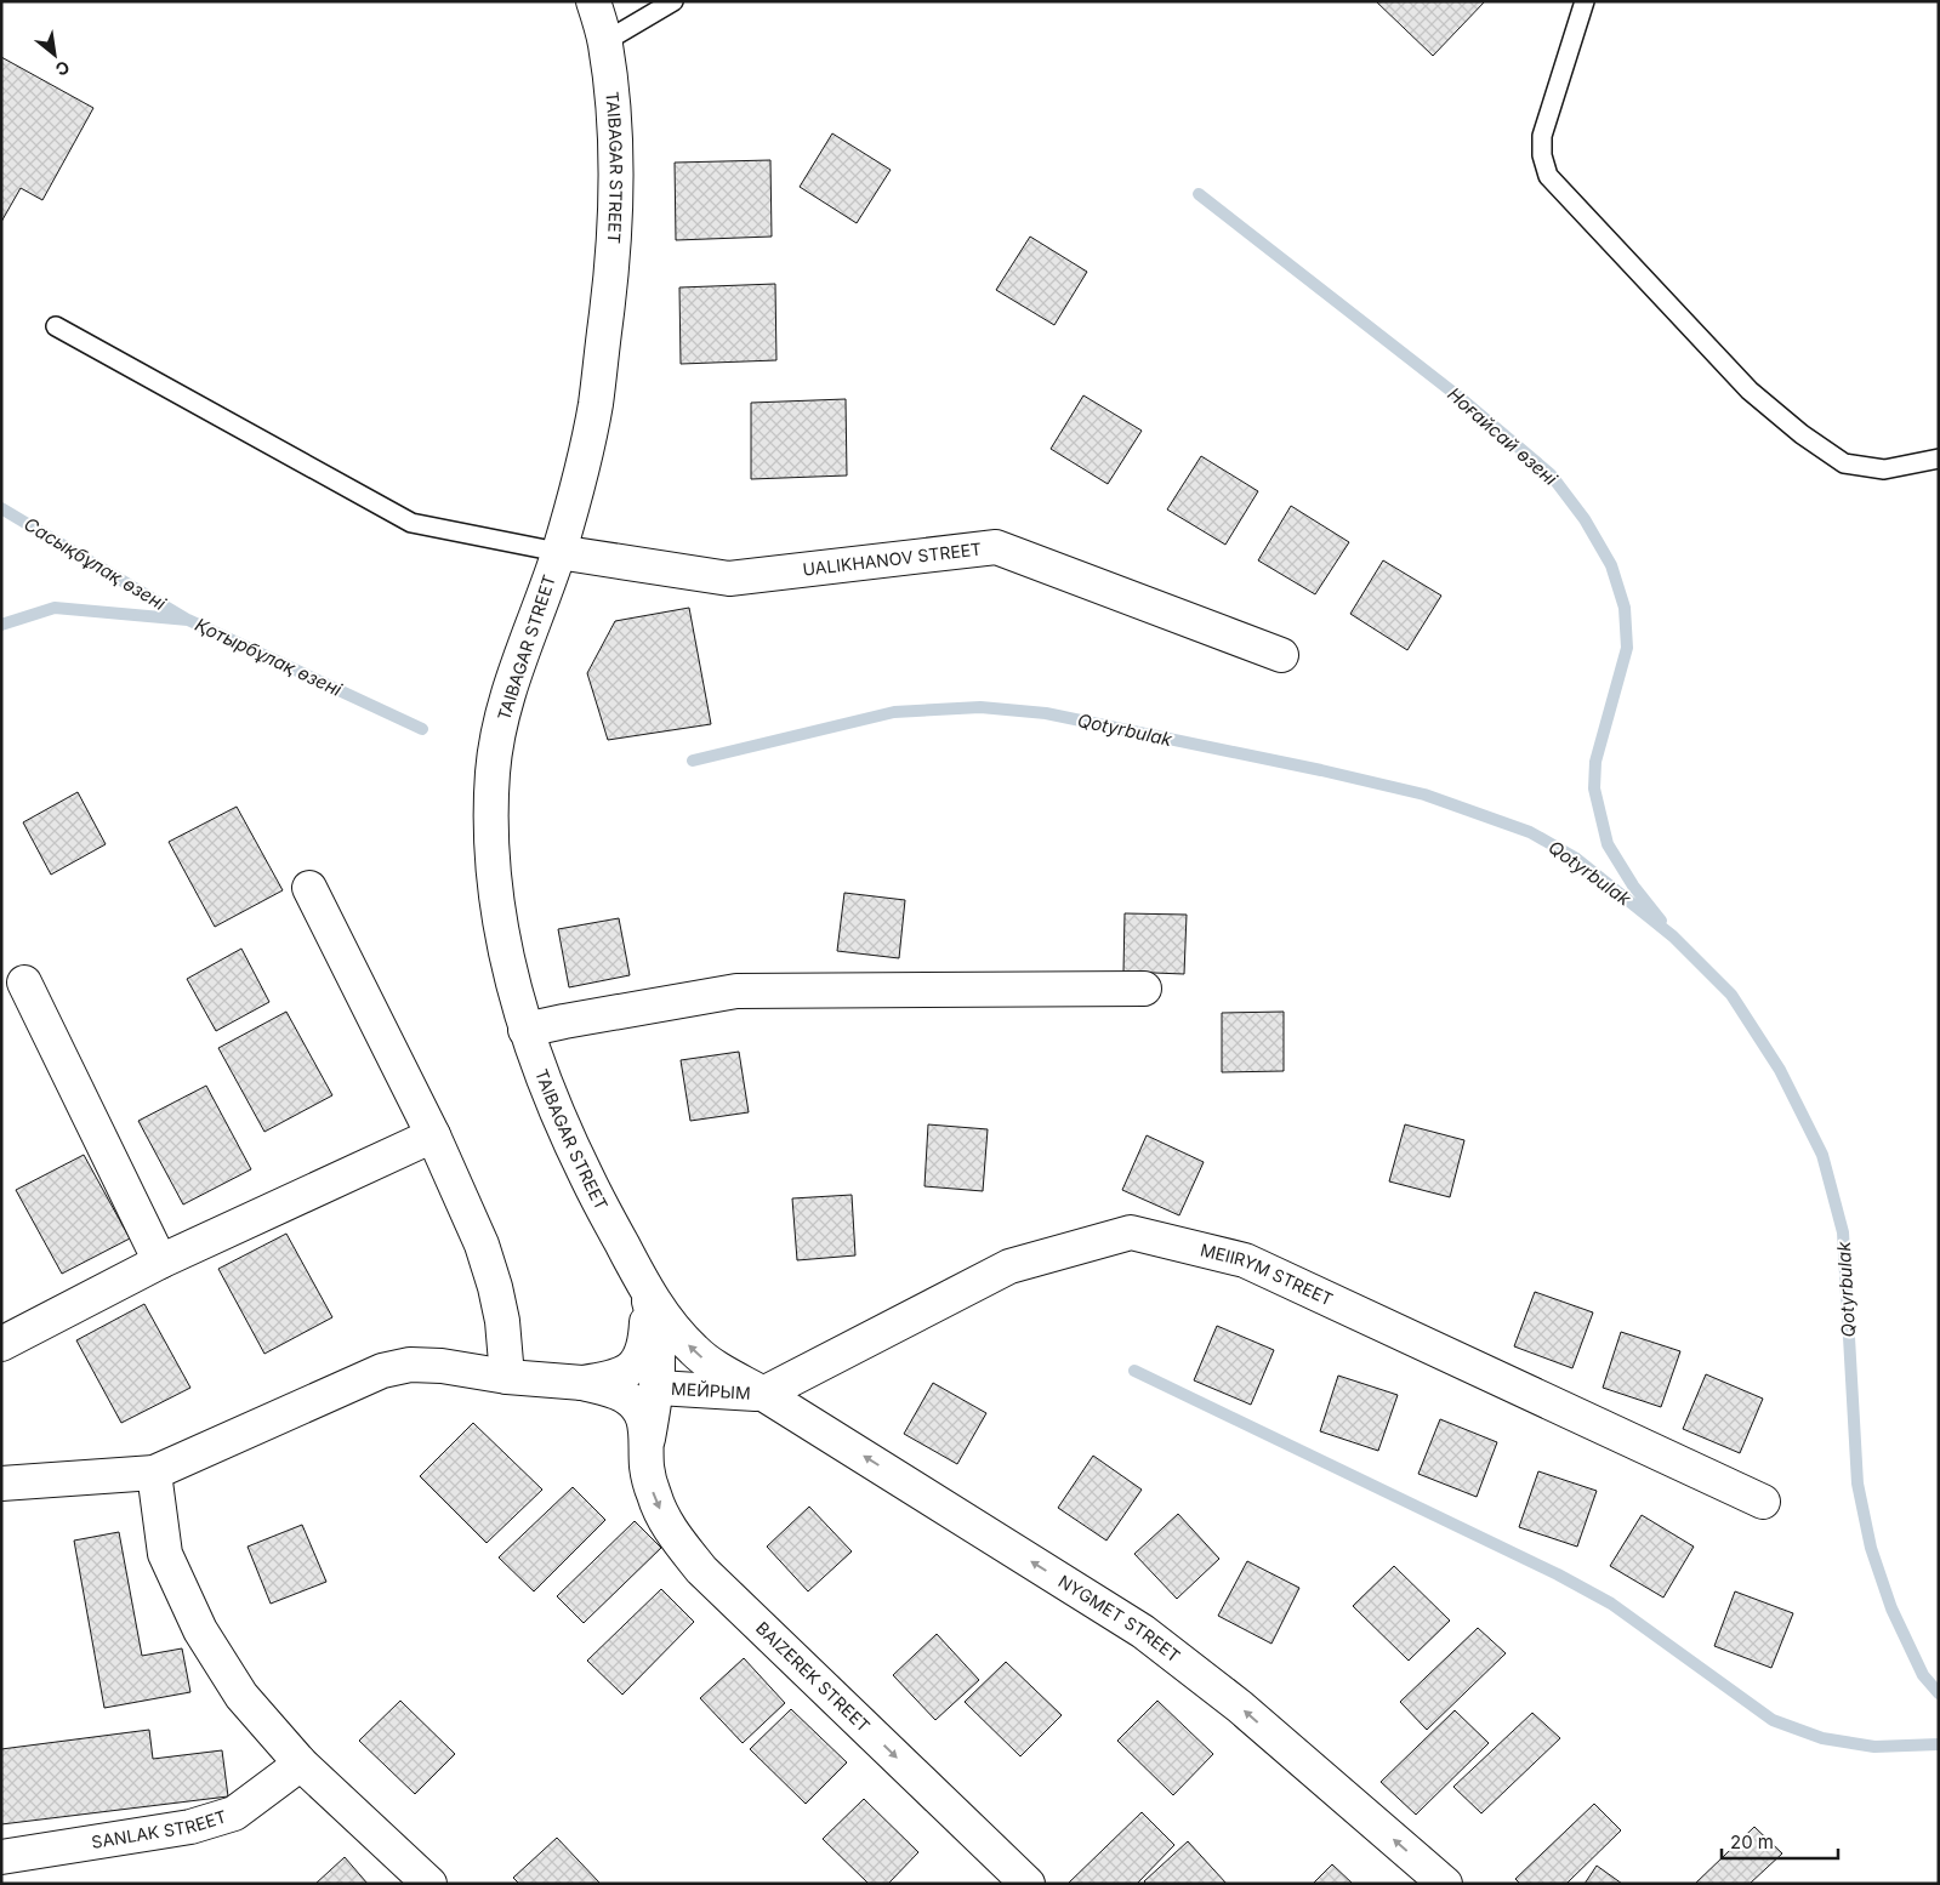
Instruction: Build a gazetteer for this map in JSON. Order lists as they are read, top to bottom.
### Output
{
  "streets": {
    "street": [
      "TAIBAGAR STREET",
      "UALIKHANOV STREET",
      "MEIIRYM STREET",
      "МЕЙРЫМ",
      "NYGMET STREET",
      "BAIZEREK STREET",
      "SANLAK STREET"
    ]
  },
  "crossings": [
    ["TAIBAGAR STREET", "UALIKHANOV STREET"],
    ["TAIBAGAR STREET", "NYGMET STREET"],
    ["MEIIRYM STREET", "МЕЙРЫМ"],
    ["MEIIRYM STREET", "NYGMET STREET"],
    ["МЕЙРЫМ", "NYGMET STREET"]
  ],
  "one_way": ["NYGMET STREET", "BAIZEREK STREET"],
  "water": [
    "Ноғайсай өзені",
    "Сасықбұлақ өзені",
    "Қотырбұлақ өзені",
    "Qotyrbulak"
  ],
  "scale_bar": "20 m",
  "north": "bottom right"
}
